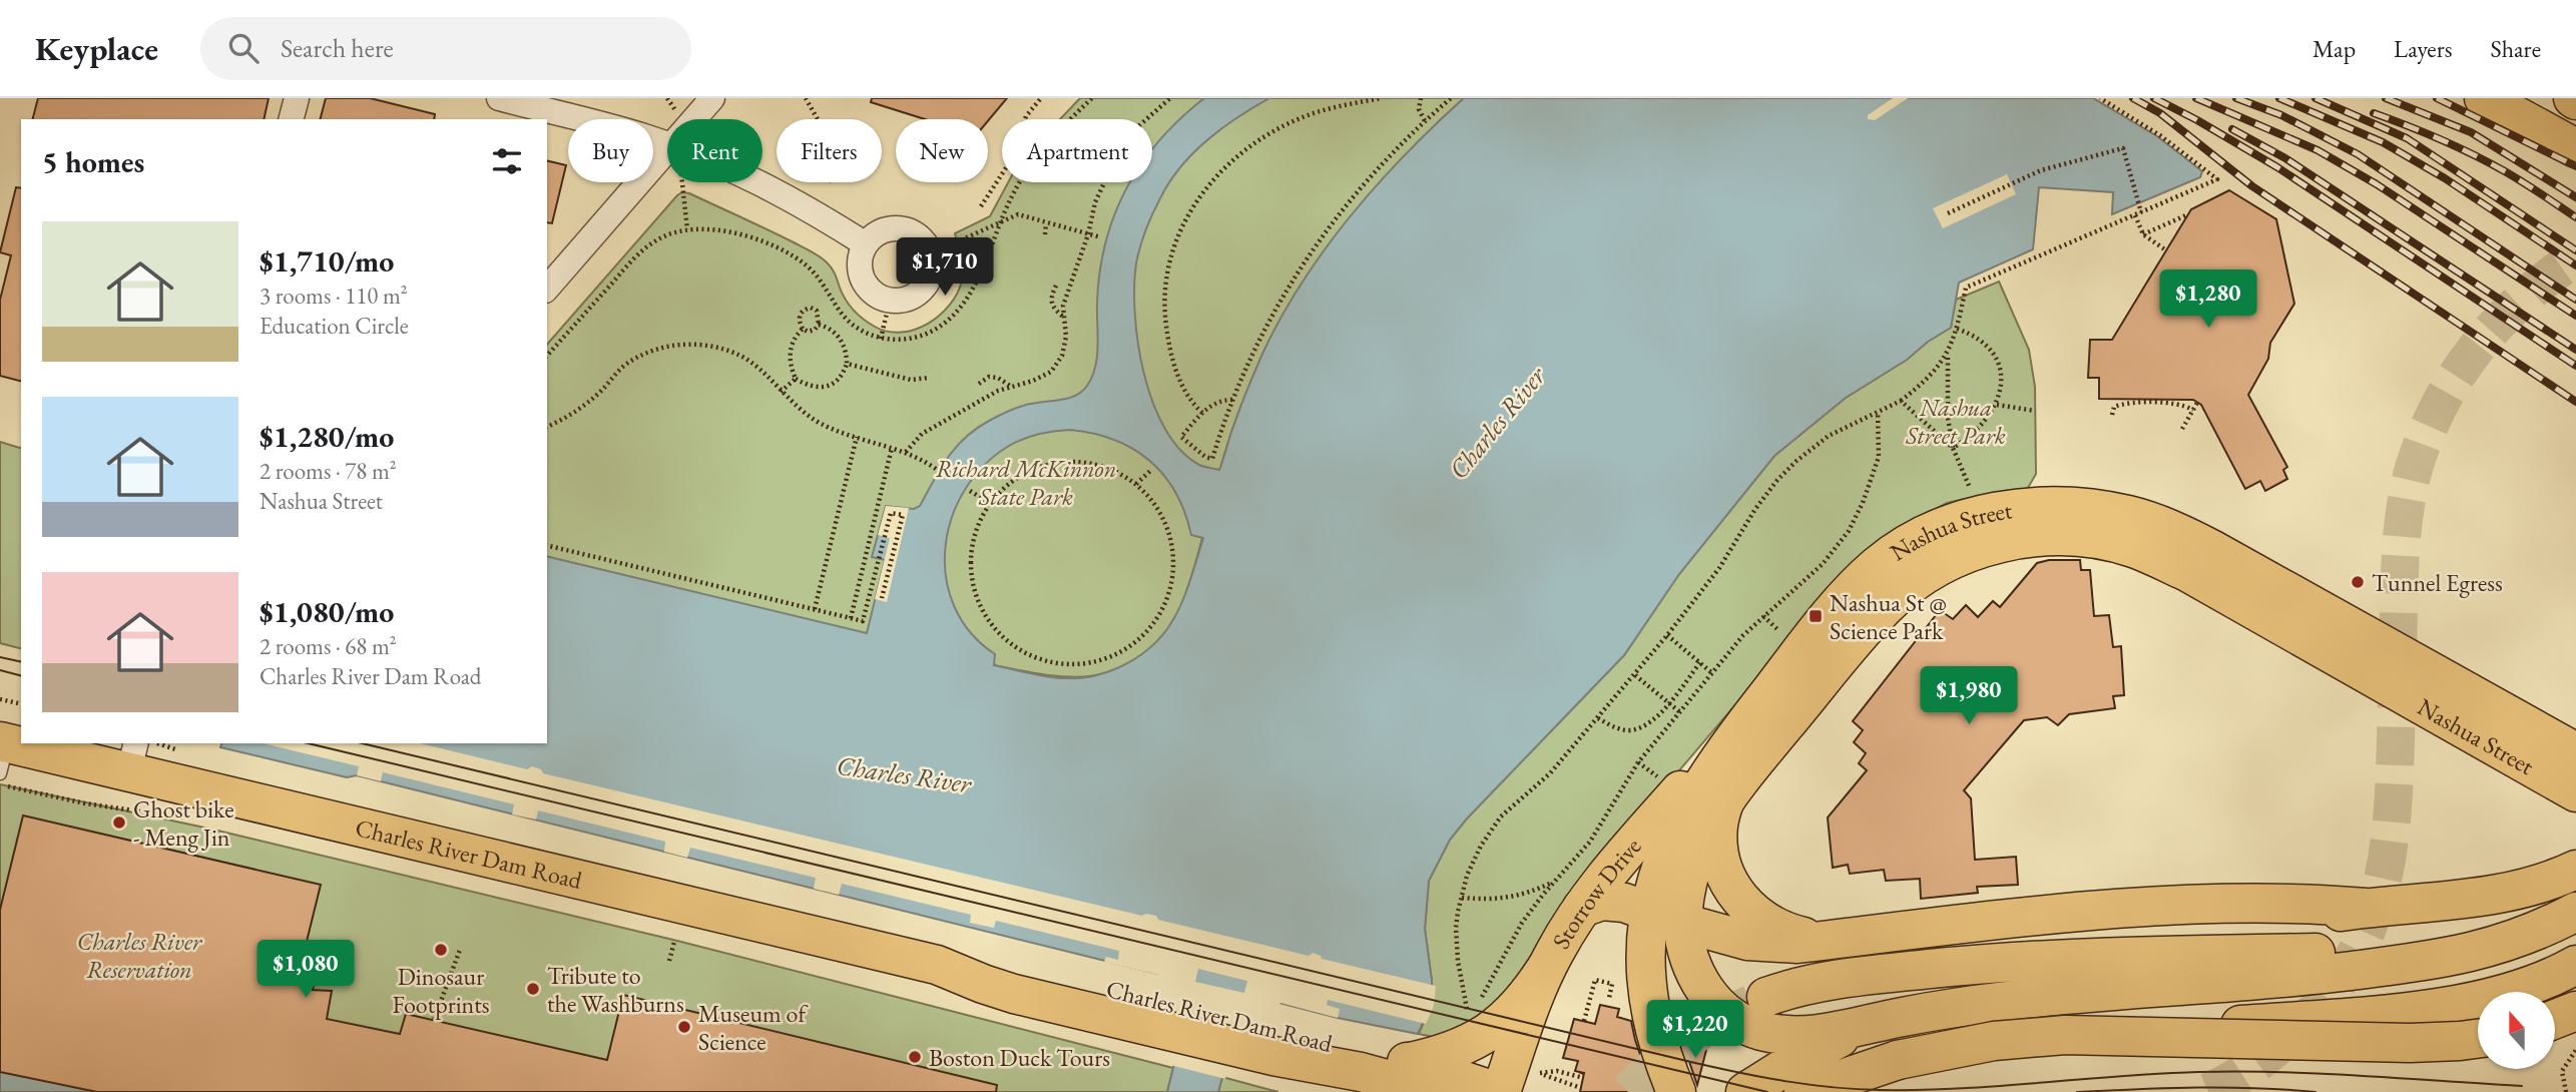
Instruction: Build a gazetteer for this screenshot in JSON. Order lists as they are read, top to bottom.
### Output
{
  "streets": {
    "main road": ["Nashua Street", "Charles River Dam Road", "Storrow Drive"]
  },
  "crossings": [
    ["Nashua Street", "Storrow Drive"],
    ["Charles River Dam Road", "Storrow Drive"]
  ],
  "water": ["Charles River"],
  "parks": ["Nashua Street Park", "Richard McKinnon State Park", "Charles River Reservation"],
  "places": {
    "other": [
      "Tunnel Egress",
      "Ghost bike - Meng Jin",
      "Dinosaur Footprints",
      "Tribute to the Washburns",
      "Museum of Science",
      "Boston Duck Tours"
    ],
    "transit": ["Nashua St @ Science Park"]
  },
  "north": "top",
  "page": {
    "header": "Keyplace",
    "search": "Search here",
    "nav": ["Map", "Layers", "Share"],
    "chip": [
      "Buy",
      "Rent",
      "Filters",
      "New",
      "Apartment"
    ],
    "heading": "5 homes",
    "list": [
      {
        "name": "$1,710/mo",
        "note": "3 rooms · 110 m² · Education Circle"
      },
      {
        "name": "$1,280/mo",
        "note": "2 rooms · 78 m² · Nashua Street"
      },
      {
        "name": "$1,080/mo",
        "note": "2 rooms · 68 m² · Charles River Dam Road"
      }
    ],
    "price": [
      "$1,710",
      "$1,280",
      "$1,980",
      "$1,080",
      "$1,220"
    ]
  }
}
